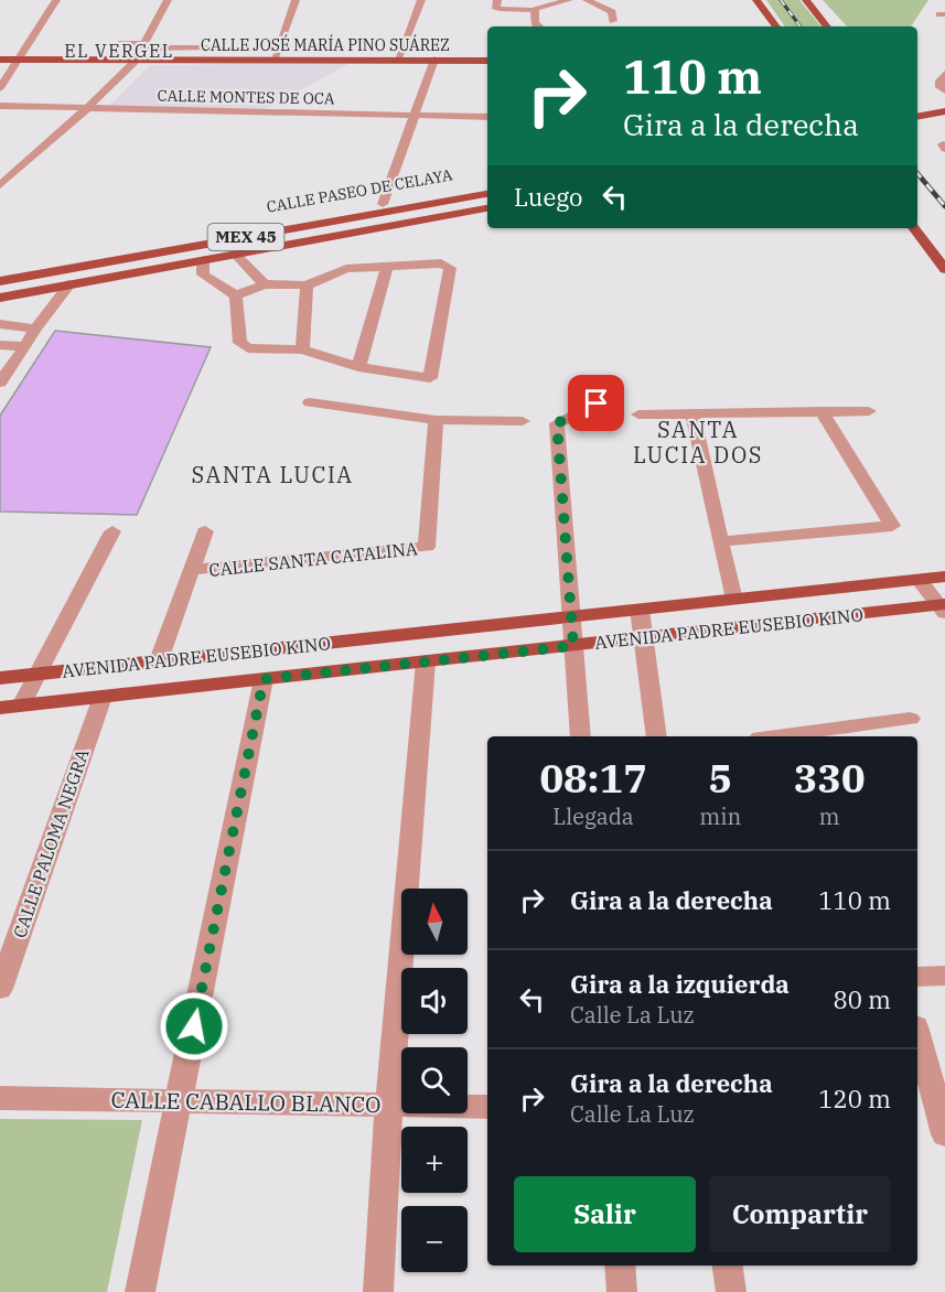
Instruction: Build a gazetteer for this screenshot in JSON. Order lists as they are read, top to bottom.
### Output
{
  "streets": {
    "main road": [
      "CALLE JOSÉ MARÍA PINO SUÁREZ",
      "CALLE PASEO DE CELAYA",
      "MEX 45",
      "AVENIDA PADRE EUSEBIO KINO"
    ],
    "street": [
      "CALLE MONTES DE OCA",
      "CALLE SANTA CATALINA",
      "CALLE PALOMA NEGRA",
      "CALLE CABALLO BLANCO"
    ]
  },
  "crossings": [
    ["AVENIDA PADRE EUSEBIO KINO", "CALLE PALOMA NEGRA"]
  ],
  "districts": ["EL VERGEL", "SANTA LUCIA DOS", "SANTA LUCIA"],
  "north": "top",
  "page": {
    "turn": ["110 m", "Gira a la derecha"],
    "then": "Luego",
    "eta": [
      "08:17",
      "Llegada",
      "5",
      "min",
      "330",
      "m"
    ],
    "list": [
      {
        "name": "Gira a la derecha",
        "value": "110 m"
      },
      {
        "name": "Gira a la izquierda",
        "note": "Calle La Luz",
        "value": "80 m"
      },
      {
        "name": "Gira a la derecha",
        "note": "Calle La Luz",
        "value": "120 m"
      }
    ],
    "map_buttons": ["+", "−"],
    "buttons": ["Salir", "Compartir"]
  }
}
